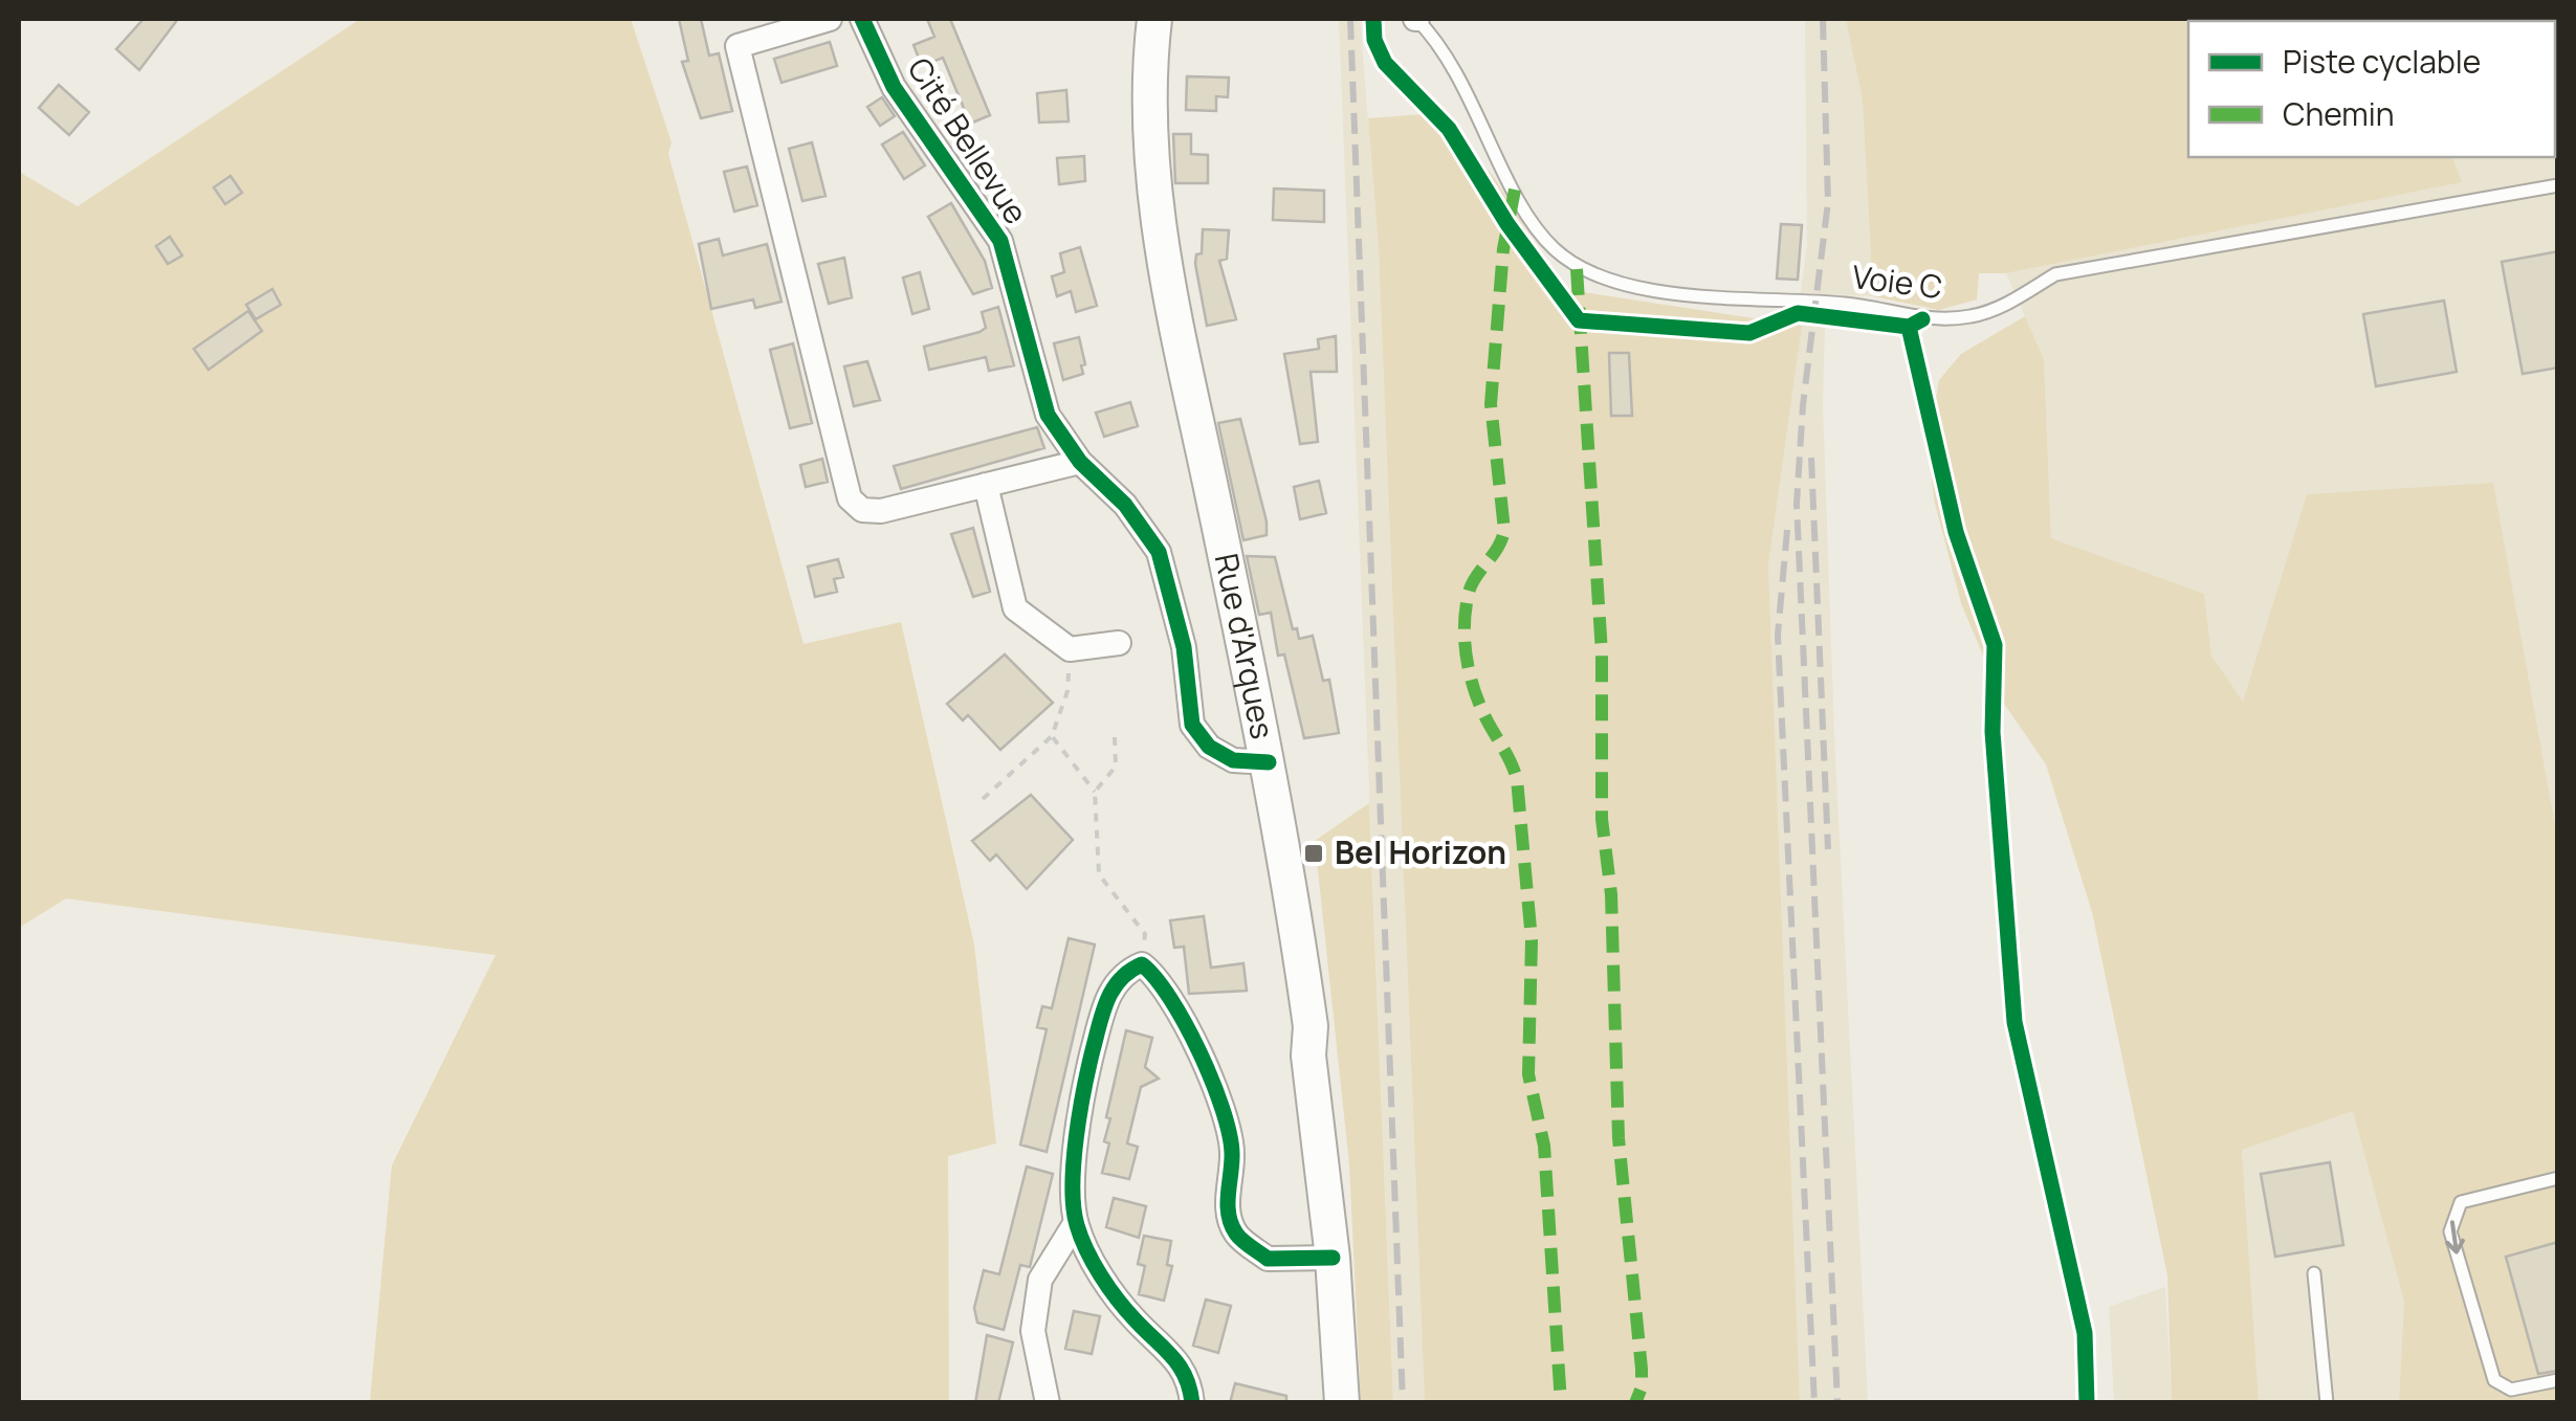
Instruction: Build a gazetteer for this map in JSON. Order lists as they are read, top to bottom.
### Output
{
  "streets": {
    "main road": ["Rue d'Arques"],
    "street": ["Cité Bellevue"],
    "lane": ["Voie C"]
  },
  "crossings": [
    ["Cité Bellevue", "Rue d'Arques"]
  ],
  "places": {
    "transit": ["Bel Horizon"]
  },
  "legend": ["Piste cyclable", "Chemin"]
}
